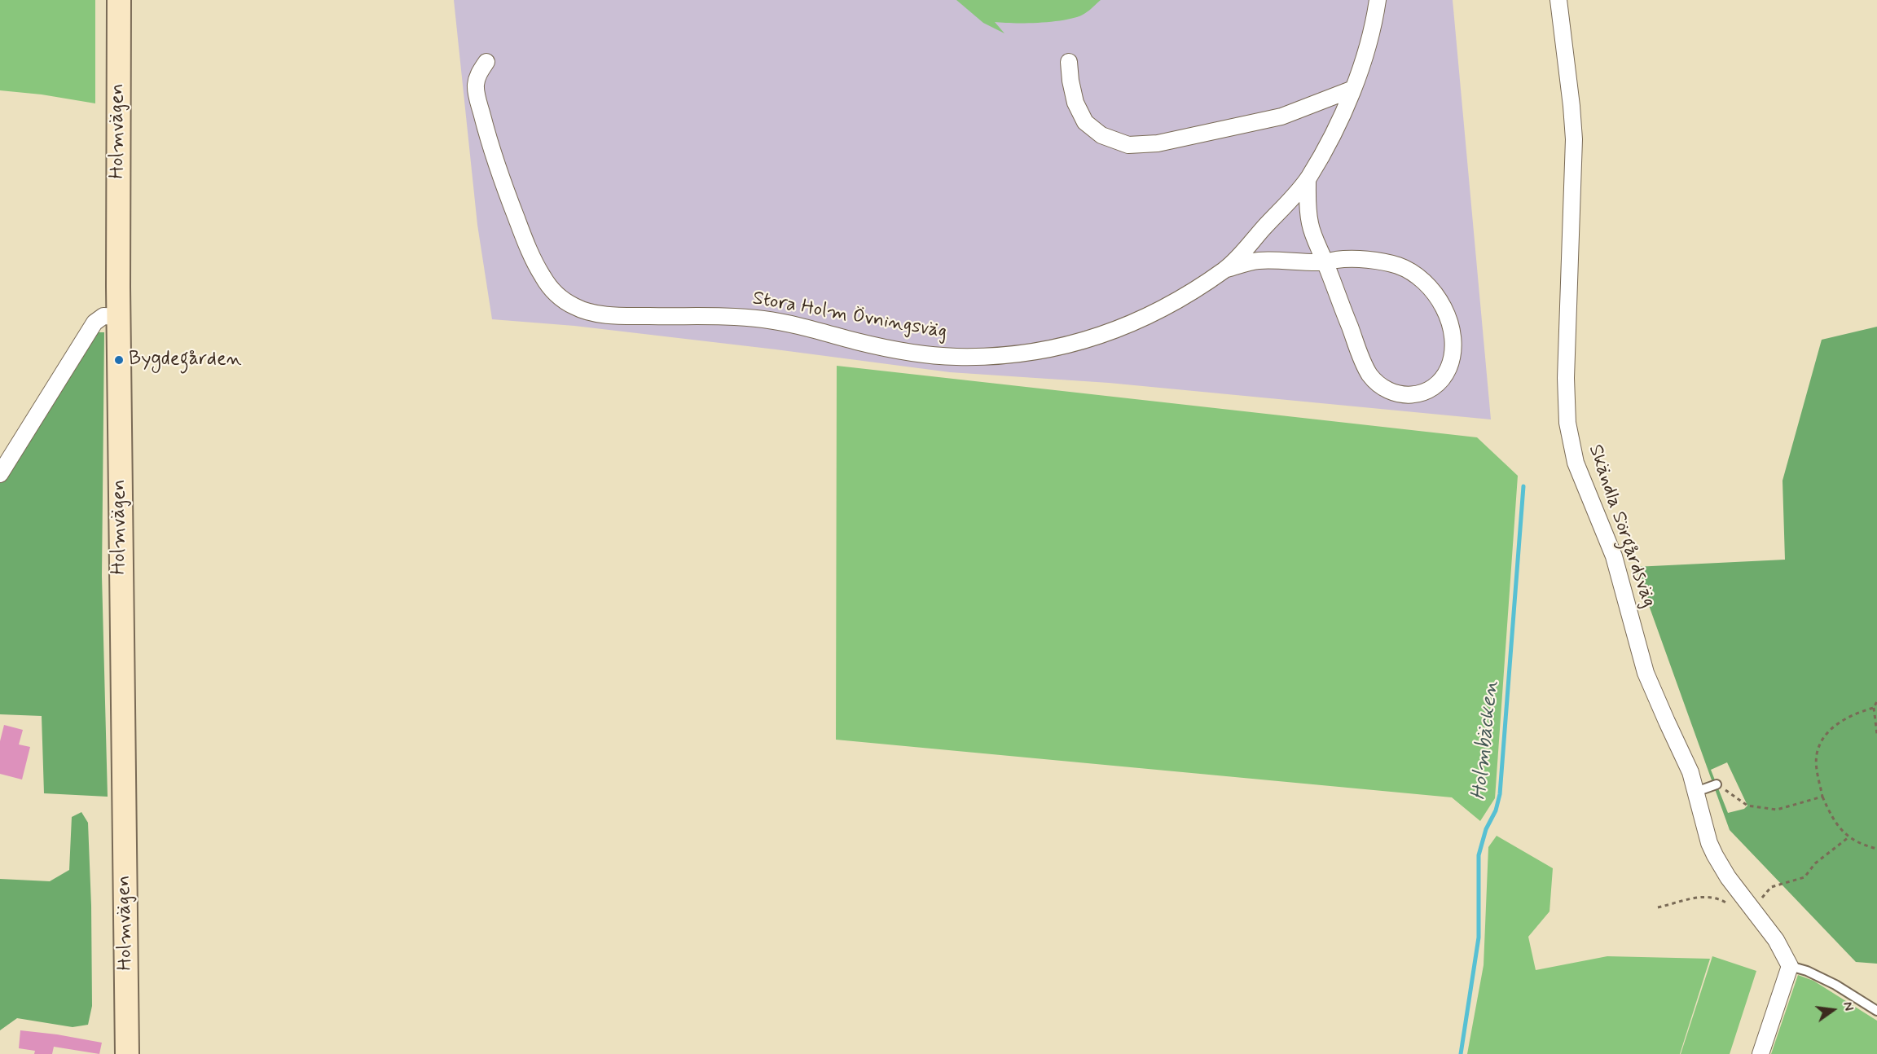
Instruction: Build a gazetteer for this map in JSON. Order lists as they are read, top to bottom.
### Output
{
  "streets": {
    "street": ["Holmvägen", "Stora Holm Övningsväg", "Skändla Sörgårdsväg"]
  },
  "water": ["Holmbäcken"],
  "places": ["Bygdegården"],
  "north": "right"
}
